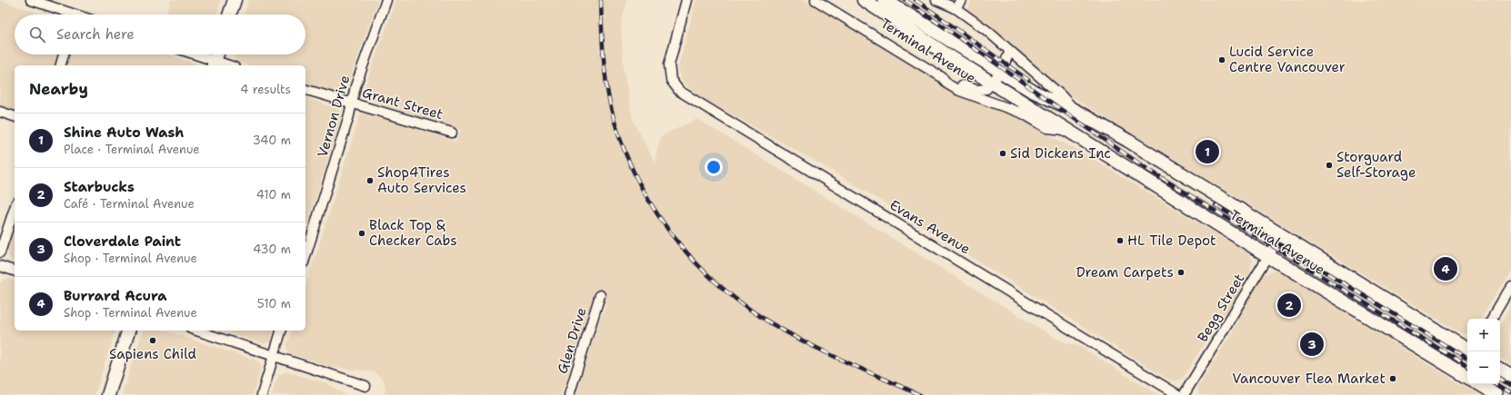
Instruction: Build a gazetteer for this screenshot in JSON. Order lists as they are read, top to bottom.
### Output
{
  "streets": {
    "main road": ["Terminal Avenue"],
    "street": [
      "Grant Street",
      "Vernon Drive",
      "Evans Avenue",
      "Begg Street",
      "Glen Drive"
    ]
  },
  "crossings": [
    ["Terminal Avenue", "Begg Street"],
    ["Grant Street", "Vernon Drive"]
  ],
  "places": [
    "Lucid Service Centre Vancouver",
    "Sid Dickens Inc",
    "Storguard Self-Storage",
    "Shop4Tires Auto Services",
    "Black Top & Checker Cabs",
    "HL Tile Depot",
    "Dream Carpets",
    "Sapiens Child",
    "Vancouver Flea Market"
  ],
  "page": {
    "search": "Search here",
    "heading": ["Nearby", "4 results"],
    "list": [
      {
        "mark": "1",
        "name": "Shine Auto Wash",
        "note": "Place · Terminal Avenue",
        "value": "340 m"
      },
      {
        "mark": "2",
        "name": "Starbucks",
        "note": "Café · Terminal Avenue",
        "value": "410 m"
      },
      {
        "mark": "3",
        "name": "Cloverdale Paint",
        "note": "Shop · Terminal Avenue",
        "value": "430 m"
      },
      {
        "mark": "4",
        "name": "Burrard Acura",
        "note": "Shop · Terminal Avenue",
        "value": "510 m"
      }
    ],
    "pins": [
      "1",
      "4",
      "2",
      "3"
    ],
    "map_buttons": ["+", "−"]
  }
}
